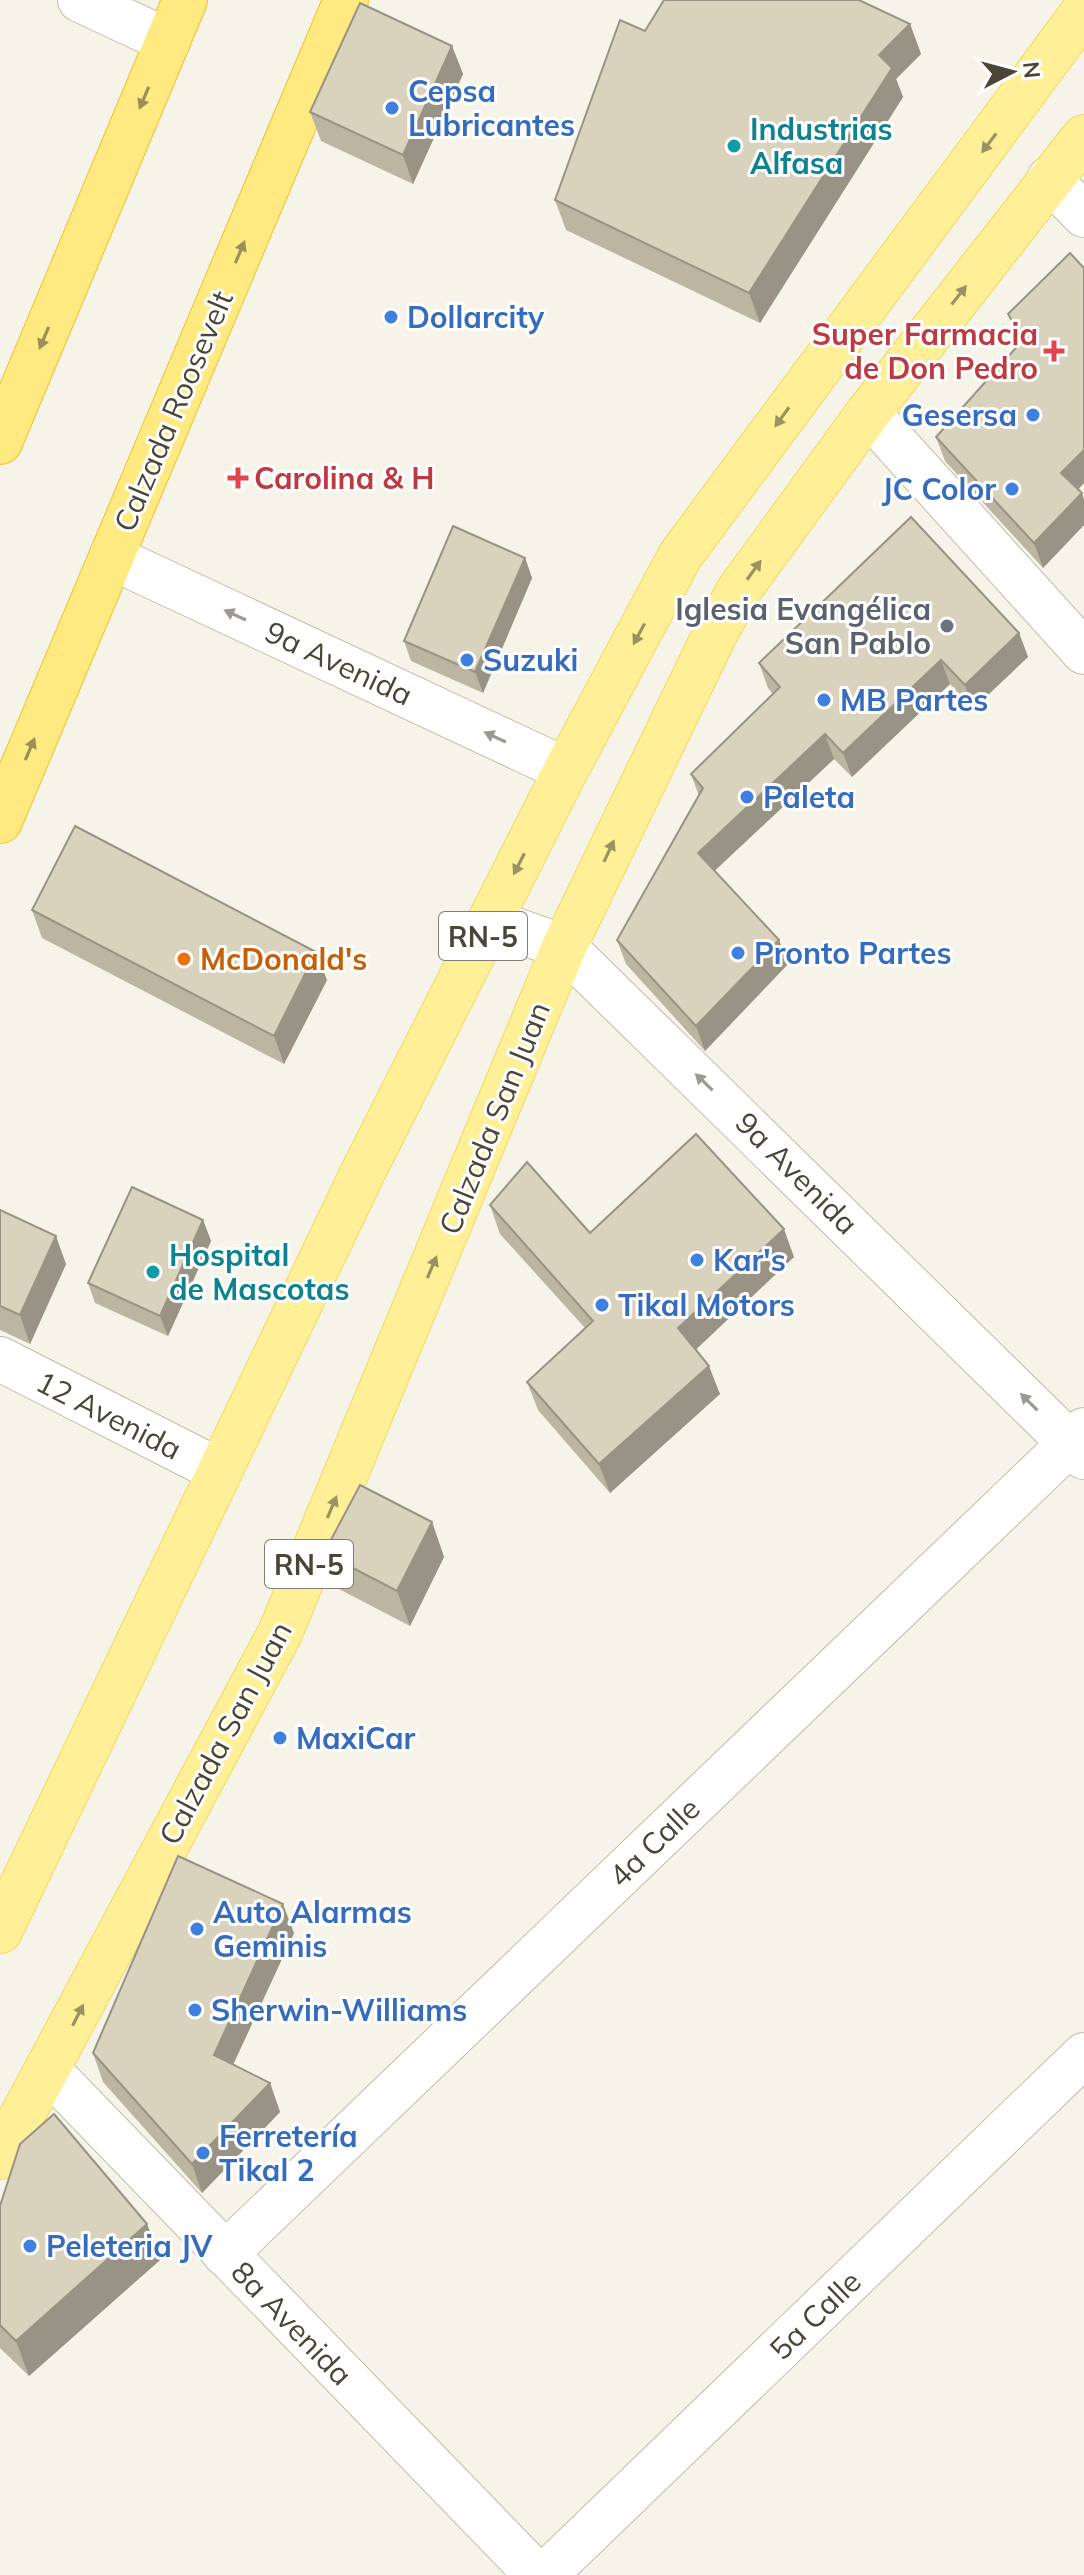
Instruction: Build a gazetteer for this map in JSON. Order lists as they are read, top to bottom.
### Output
{
  "streets": {
    "highway": ["Calzada Roosevelt"],
    "main road": ["RN-5", "Calzada San Juan"],
    "street": [
      "9a Avenida",
      "12 Avenida",
      "4a Calle",
      "5a Calle",
      "8a Avenida"
    ]
  },
  "crossings": [
    ["Calzada Roosevelt", "9a Avenida"],
    ["9a Avenida", "RN-5"],
    ["9a Avenida", "Calzada San Juan"],
    ["9a Avenida", "4a Calle"],
    ["RN-5", "12 Avenida"],
    ["Calzada San Juan", "8a Avenida"],
    ["4a Calle", "8a Avenida"]
  ],
  "one_way": ["9a Avenida"],
  "places": {
    "other": [
      "Cepsa Lubricantes",
      "Industrias Alfasa",
      "Dollarcity",
      "Gesersa",
      "JC Color",
      "Iglesia Evangélica San Pablo",
      "Suzuki",
      "MB Partes",
      "Paleta",
      "Pronto Partes",
      "McDonald's",
      "Kar's",
      "Hospital de Mascotas",
      "Tikal Motors",
      "MaxiCar",
      "Auto Alarmas Geminis",
      "Sherwin-Williams",
      "Ferretería Tikal 2",
      "Peleteria JV"
    ],
    "health": ["Super Farmacia de Don Pedro", "Carolina & H"]
  },
  "north": "right"
}
